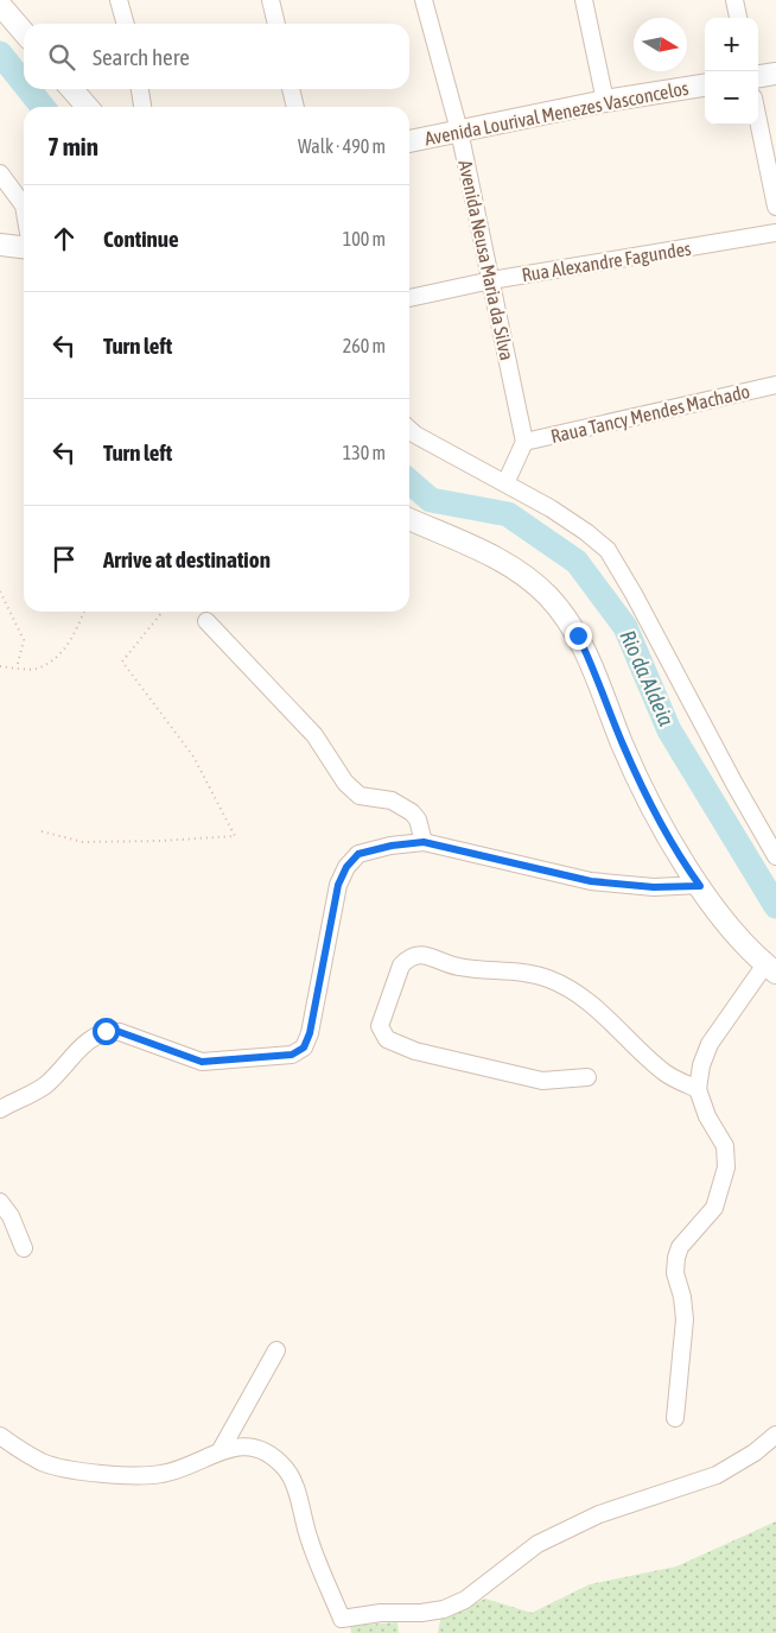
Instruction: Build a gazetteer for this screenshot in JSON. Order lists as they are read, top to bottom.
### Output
{
  "streets": {
    "street": [
      "Avenida Lourival Menezes Vasconcelos",
      "Avenida Neusa Maria da Silva",
      "Rua Alexandre Fagundes",
      "Raua Tancy Mendes Machado"
    ]
  },
  "crossings": [
    ["Avenida Lourival Menezes Vasconcelos", "Avenida Neusa Maria da Silva"],
    ["Avenida Neusa Maria da Silva", "Rua Alexandre Fagundes"],
    ["Avenida Neusa Maria da Silva", "Raua Tancy Mendes Machado"]
  ],
  "water": ["Rio da Aldeia"],
  "north": "right",
  "page": {
    "map_buttons": ["+", "−"],
    "search": "Search here",
    "heading": ["7 min", "Walk · 490 m"],
    "list": [
      ["Continue", "100 m"],
      ["Turn left", "260 m"],
      ["Turn left", "130 m"],
      "Arrive at destination"
    ]
  }
}
